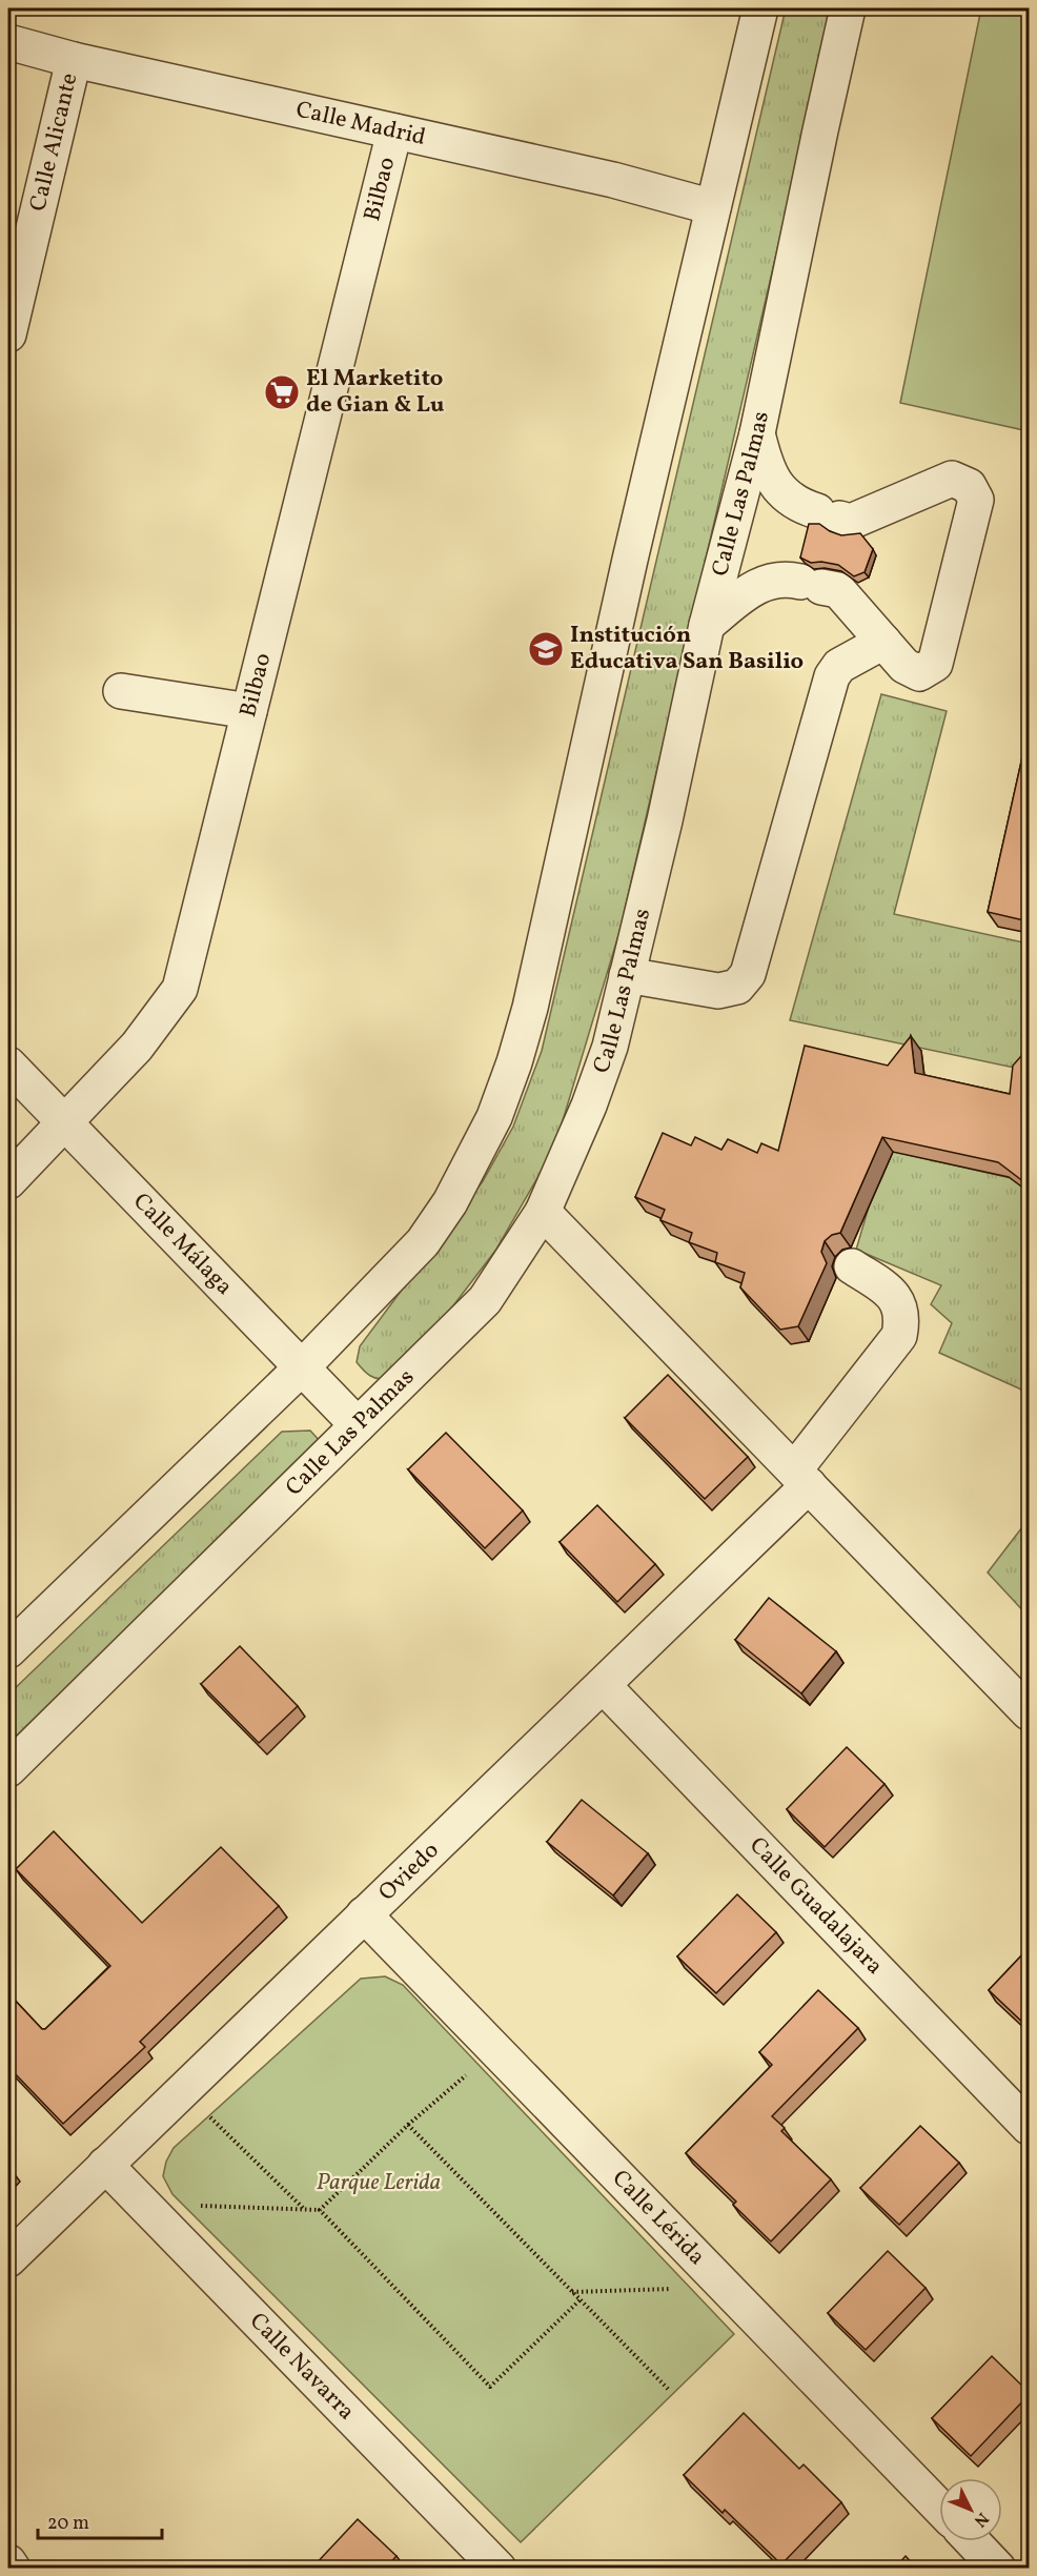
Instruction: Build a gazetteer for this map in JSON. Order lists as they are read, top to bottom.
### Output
{
  "streets": {
    "street": [
      "Calle Madrid",
      "Calle Alicante",
      "Bilbao",
      "Calle Las Palmas",
      "Calle Málaga",
      "Oviedo",
      "Calle Guadalajara",
      "Calle Lérida",
      "Calle Navarra"
    ]
  },
  "crossings": [
    ["Calle Madrid", "Calle Alicante"],
    ["Calle Madrid", "Bilbao"],
    ["Bilbao", "Calle Málaga"],
    ["Calle Las Palmas", "Calle Málaga"],
    ["Oviedo", "Calle Guadalajara"],
    ["Oviedo", "Calle Lérida"],
    ["Oviedo", "Calle Navarra"]
  ],
  "parks": ["Parque Lerida"],
  "places": {
    "supermarket": ["El Marketito de Gian & Lu"],
    "school or university": ["Institución Educativa San Basilio"]
  },
  "scale_bar": "20 m",
  "north": "bottom right"
}
